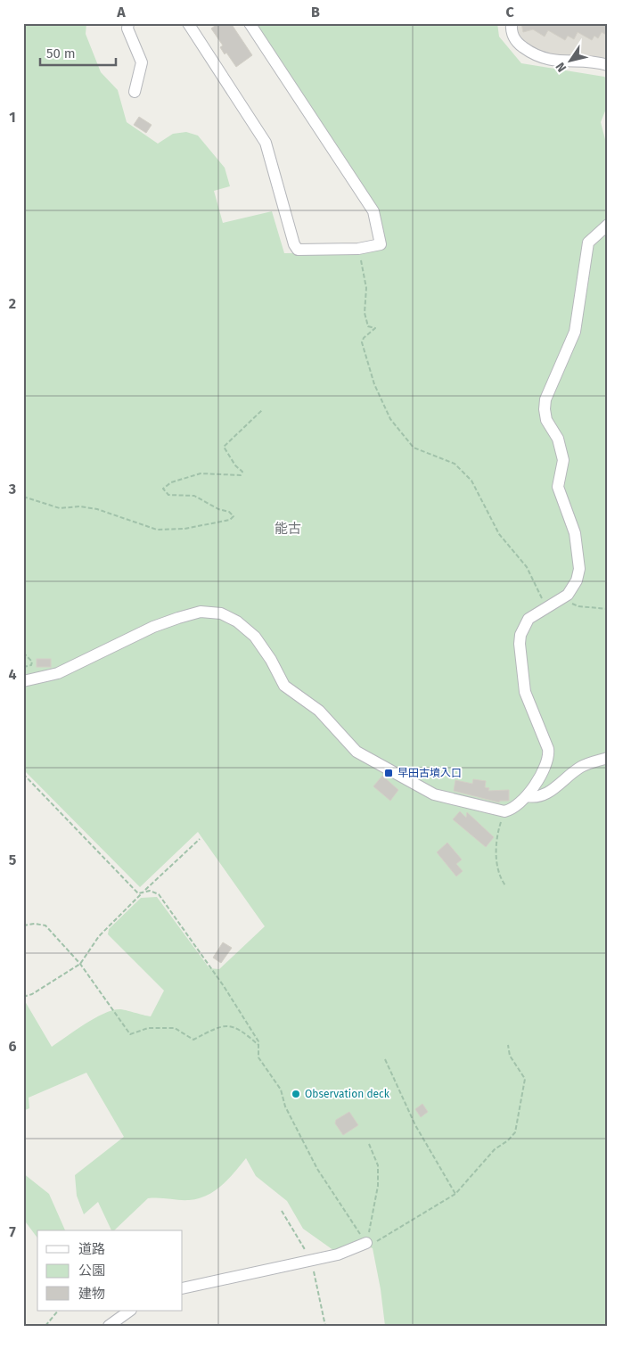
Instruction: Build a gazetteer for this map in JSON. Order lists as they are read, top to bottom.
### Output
{
  "districts": ["能古"],
  "places": {
    "transit": ["早田古墳入口"],
    "other": ["Observation deck"]
  },
  "legend": ["道路", "公園", "建物"],
  "scale_bar": "50 m",
  "north": "bottom left",
  "grid": {
    "columns": ["A", "B", "C"],
    "rows": [
      "1",
      "2",
      "3",
      "4",
      "5",
      "6",
      "7"
    ]
  }
}
